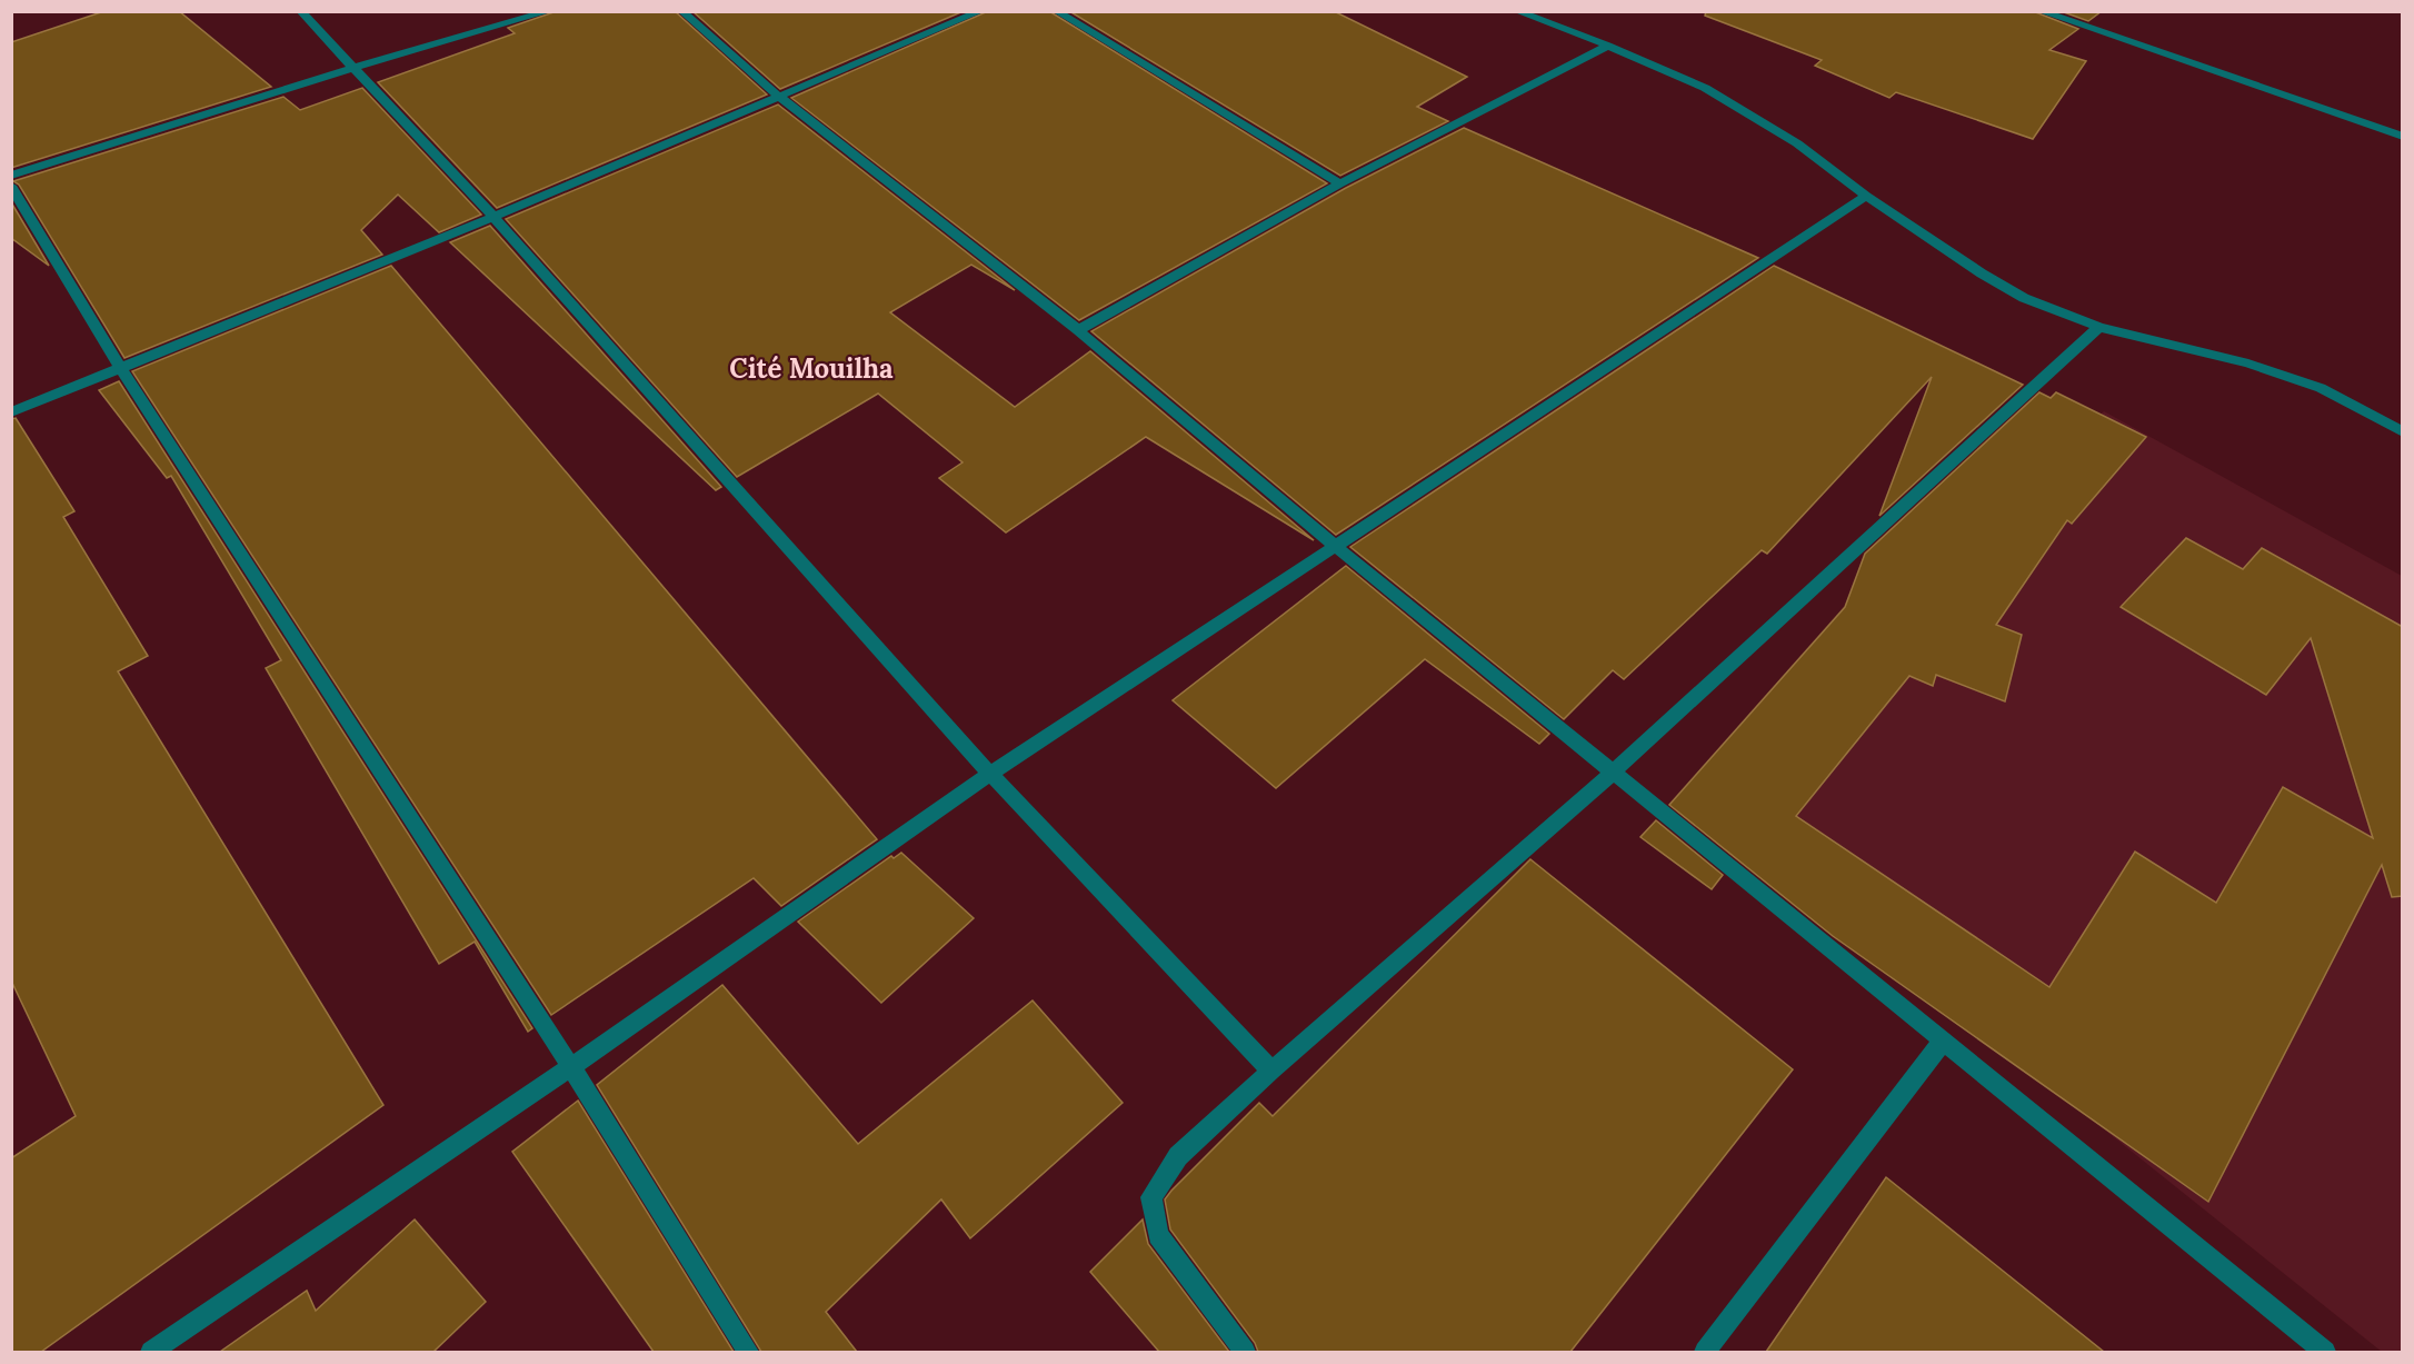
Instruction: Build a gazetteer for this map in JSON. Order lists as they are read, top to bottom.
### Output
{
  "districts": ["Cité Mouilha"]
}
